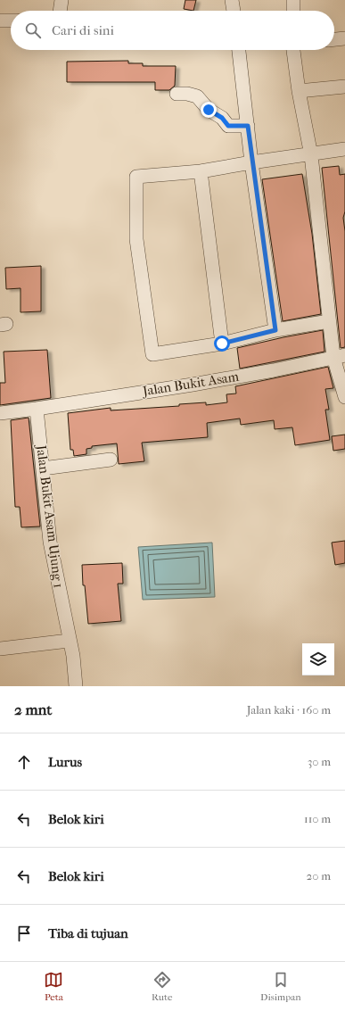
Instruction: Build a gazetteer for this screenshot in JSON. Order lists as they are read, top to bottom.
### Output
{
  "streets": {
    "street": ["Jalan Bukit Asam", "Jalan Bukit Asam Ujung 1"]
  },
  "crossings": [
    ["Jalan Bukit Asam", "Jalan Bukit Asam Ujung 1"]
  ],
  "page": {
    "search": "Cari di sini",
    "heading": ["2 mnt", "Jalan kaki · 160 m"],
    "list": [
      ["Lurus", "30 m"],
      ["Belok kiri", "110 m"],
      ["Belok kiri", "20 m"],
      "Tiba di tujuan"
    ],
    "nav": ["Peta", "Rute", "Disimpan"]
  }
}
